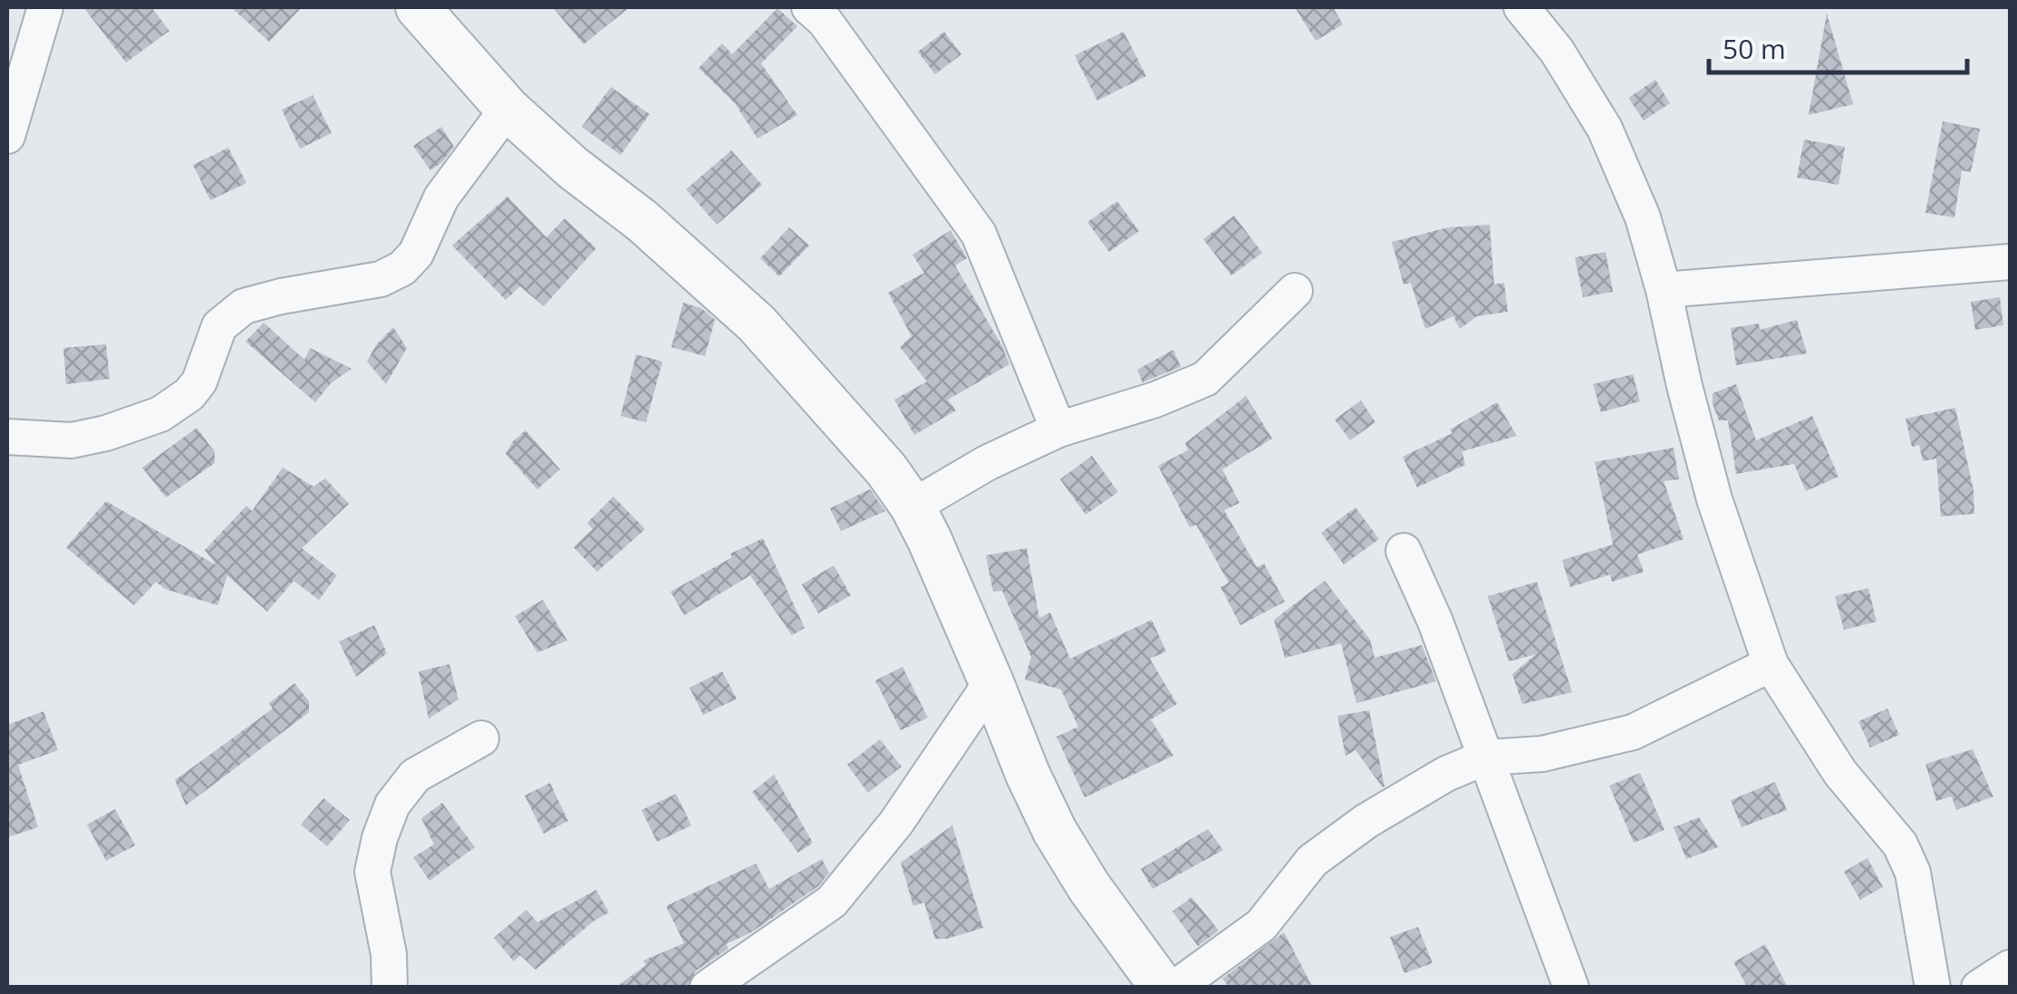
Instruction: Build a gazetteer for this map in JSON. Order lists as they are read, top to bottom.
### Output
{
  "scale_bar": "50 m"
}
